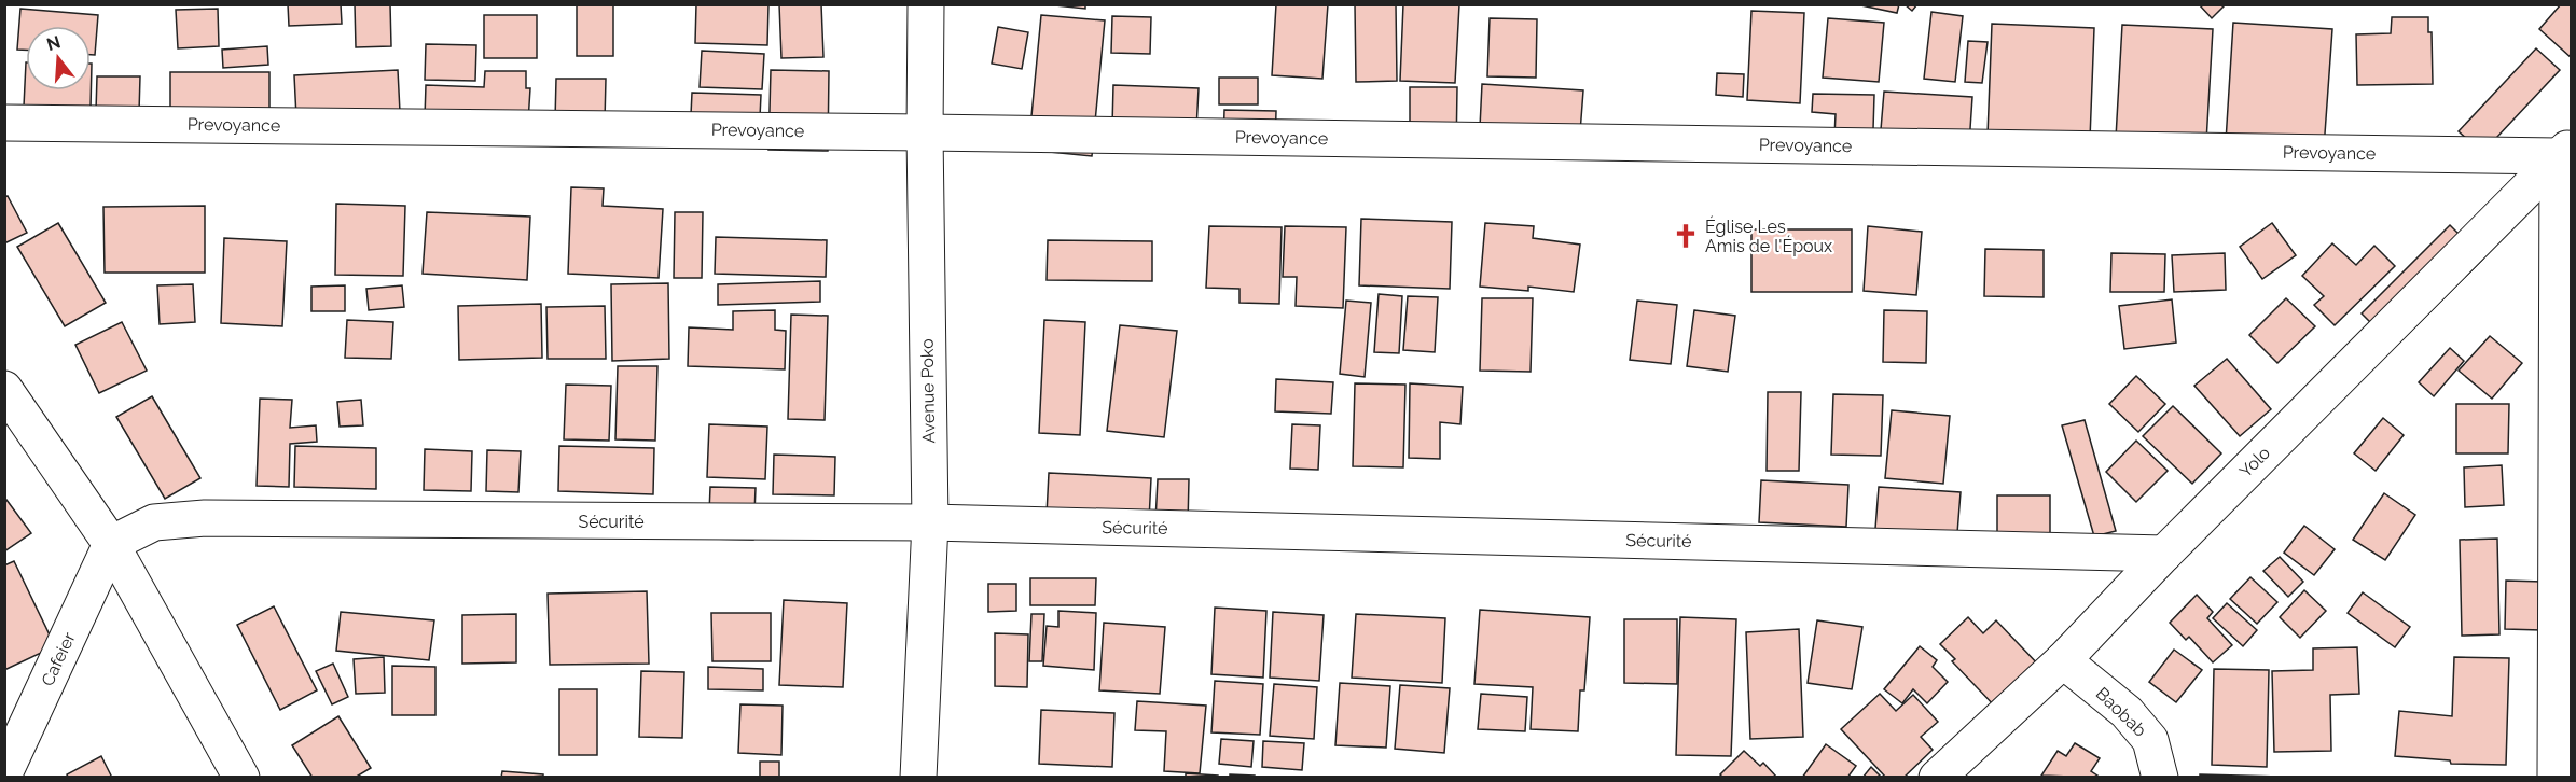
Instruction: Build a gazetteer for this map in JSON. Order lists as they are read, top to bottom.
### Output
{
  "streets": {
    "street": [
      "Prevoyance",
      "Avenue Poko",
      "Yolo",
      "Sécurité",
      "Cafeier",
      "Baobab"
    ]
  },
  "crossings": [
    ["Prevoyance", "Avenue Poko"],
    ["Prevoyance", "Yolo"],
    ["Avenue Poko", "Sécurité"],
    ["Yolo", "Sécurité"],
    ["Yolo", "Baobab"],
    ["Sécurité", "Cafeier"]
  ],
  "places": {
    "church": ["Église Les Amis de l'Époux"]
  },
  "north": "top"
}
